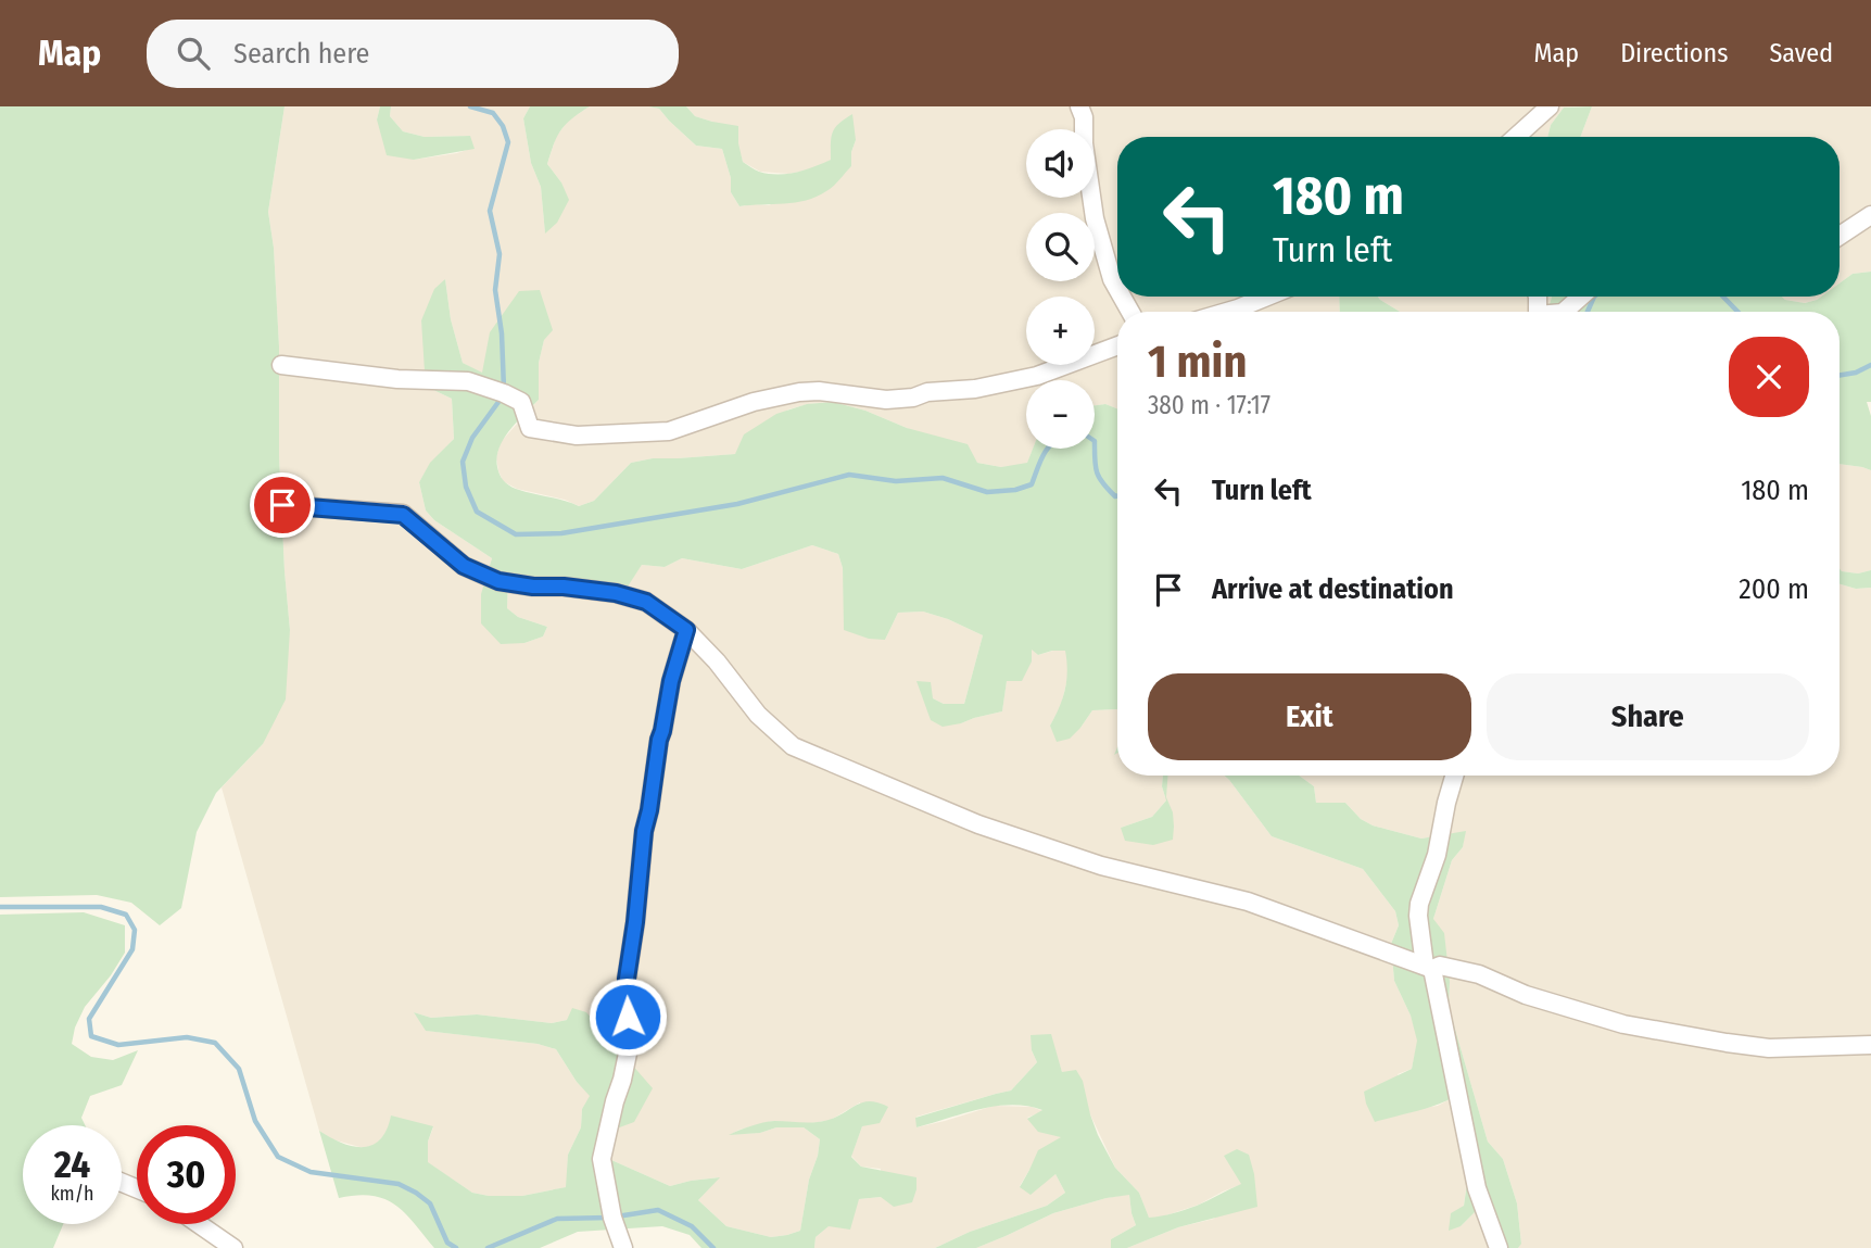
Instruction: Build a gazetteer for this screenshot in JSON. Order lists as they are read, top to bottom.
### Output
{
  "page": {
    "header": "Map",
    "search": "Search here",
    "nav": ["Map", "Directions", "Saved"],
    "map_buttons": ["+", "−"],
    "turn": ["180 m", "Turn left"],
    "heading": ["1 min", "380 m · 17:17"],
    "list": [
      {
        "name": "Turn left",
        "value": "180 m"
      },
      {
        "name": "Arrive at destination",
        "value": "200 m"
      }
    ],
    "buttons": ["Exit", "Share"],
    "speed": "24 km/h",
    "limit": "30"
  }
}
